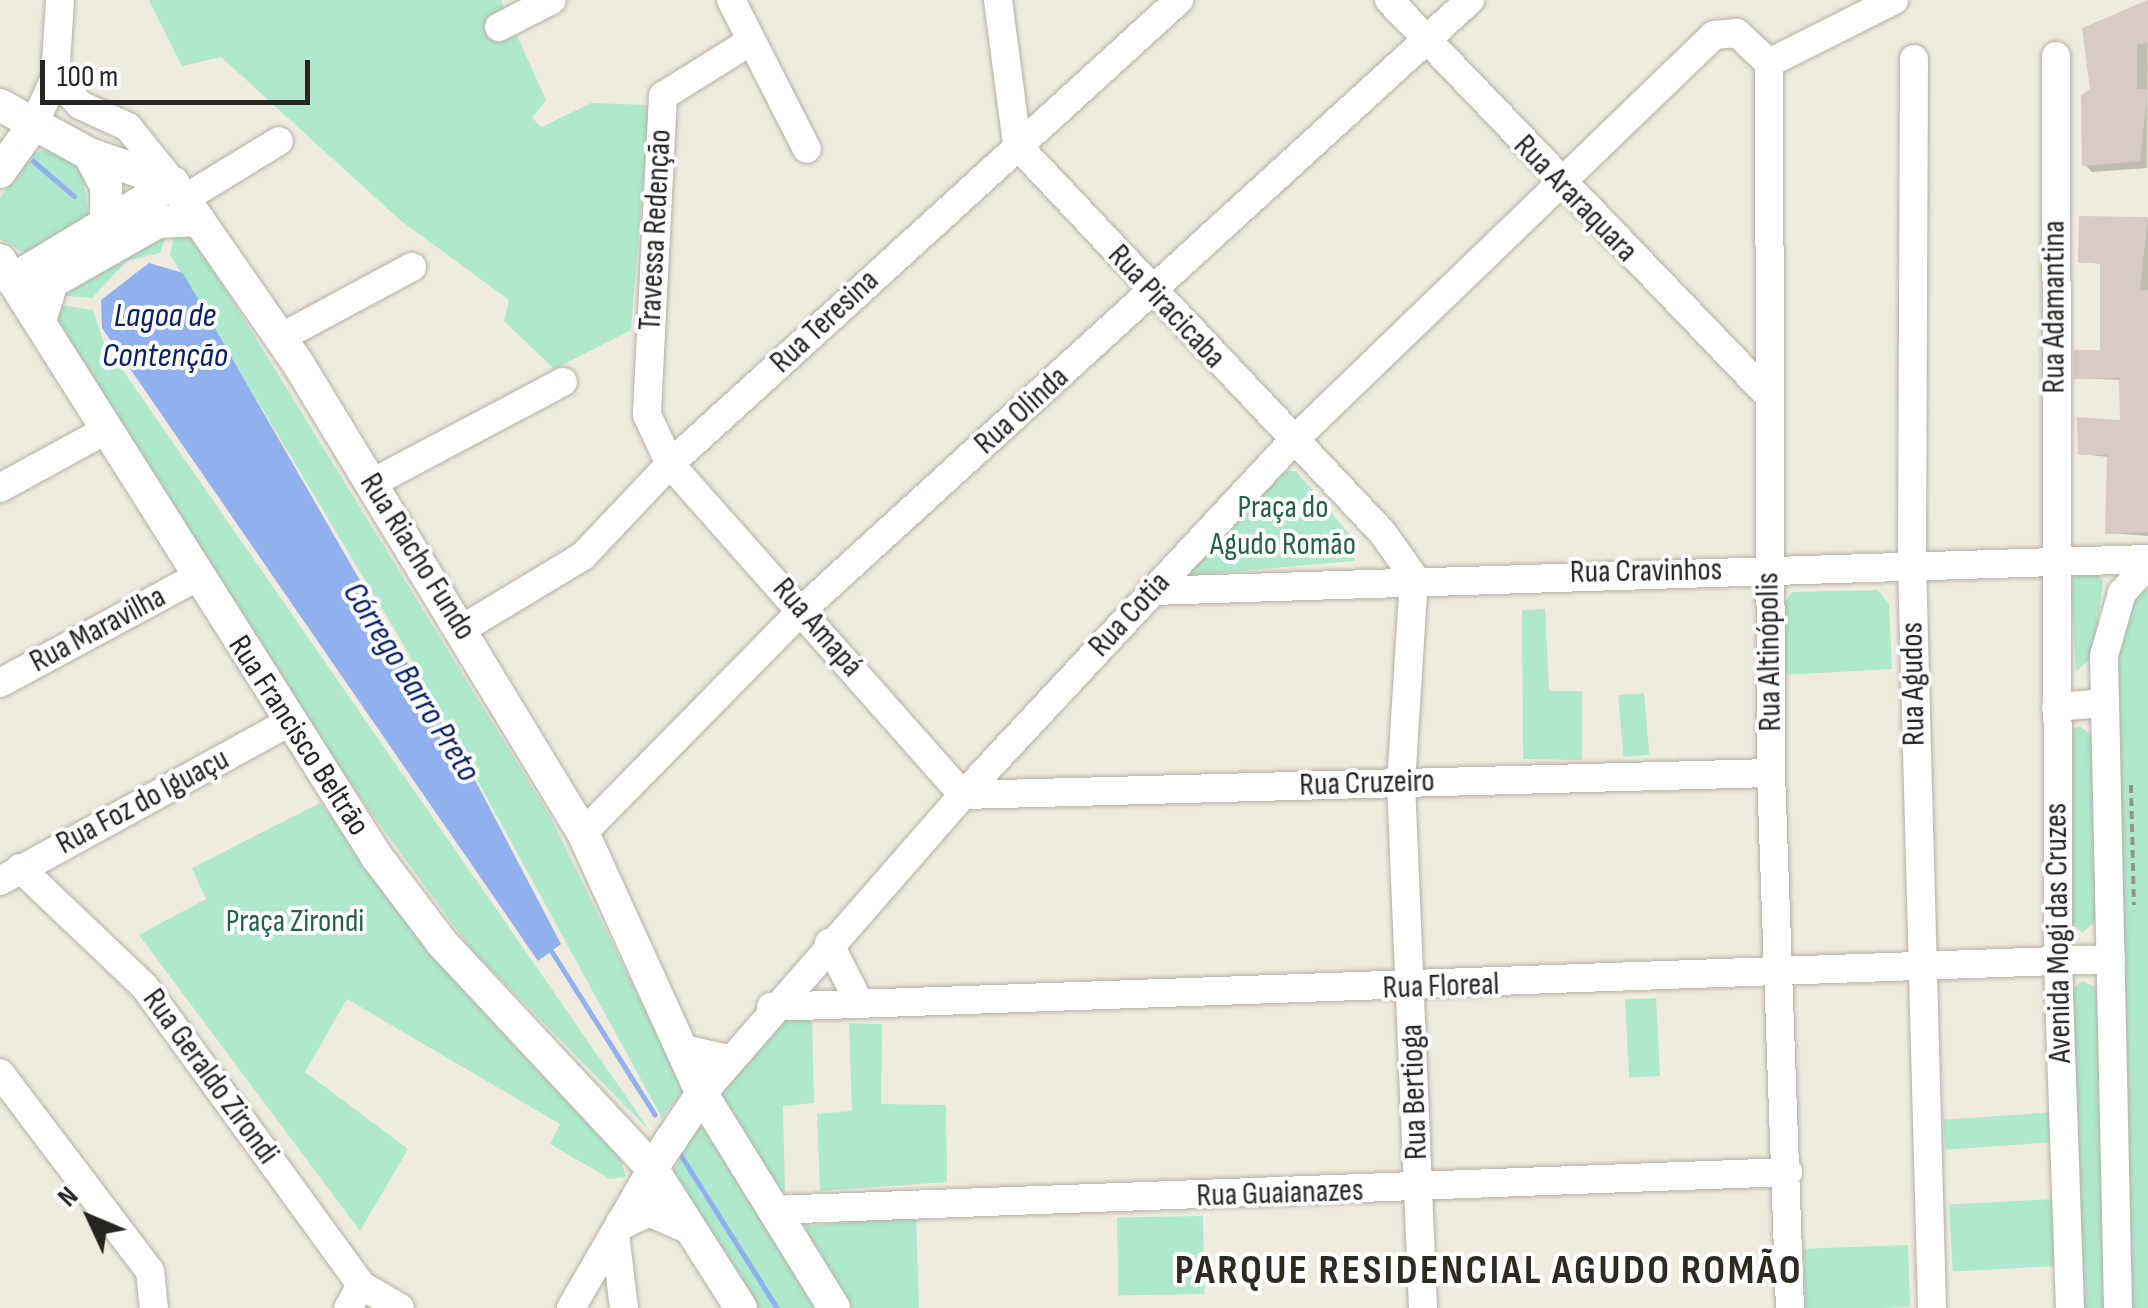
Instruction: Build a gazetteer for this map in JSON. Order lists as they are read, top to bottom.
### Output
{
  "streets": {
    "main road": ["Rua Riacho Fundo", "Rua Francisco Beltrão"],
    "street": [
      "Rua Araraquara",
      "Travessa Redenção",
      "Rua Piracicaba",
      "Rua Adamantina",
      "Rua Teresina",
      "Rua Olinda",
      "Rua Cravinhos",
      "Rua Cotia",
      "Rua Amapá",
      "Rua Maravilha",
      "Rua Altinópolis",
      "Rua Agudos",
      "Rua Cruzeiro",
      "Rua Foz do Iguaçu",
      "Avenida Mogi das Cruzes",
      "Rua Floreal",
      "Rua Geraldo Zirondi",
      "Rua Bertioga",
      "Rua Guaianazes"
    ]
  },
  "crossings": [
    ["Rua Araraquara", "Rua Olinda"],
    ["Rua Araraquara", "Rua Cotia"],
    ["Rua Araraquara", "Rua Altinópolis"],
    ["Travessa Redenção", "Rua Teresina"],
    ["Travessa Redenção", "Rua Amapá"],
    ["Rua Piracicaba", "Rua Teresina"],
    ["Rua Piracicaba", "Rua Olinda"],
    ["Rua Piracicaba", "Rua Cravinhos"],
    ["Rua Piracicaba", "Rua Cotia"],
    ["Rua Piracicaba", "Rua Bertioga"],
    ["Rua Adamantina", "Rua Cravinhos"],
    ["Rua Adamantina", "Avenida Mogi das Cruzes"],
    ["Rua Teresina", "Rua Riacho Fundo"],
    ["Rua Teresina", "Rua Amapá"],
    ["Rua Olinda", "Rua Riacho Fundo"],
    ["Rua Olinda", "Rua Amapá"],
    ["Rua Riacho Fundo", "Rua Cotia"],
    ["Rua Riacho Fundo", "Rua Guaianazes"],
    ["Rua Cravinhos", "Rua Cotia"],
    ["Rua Cravinhos", "Rua Altinópolis"],
    ["Rua Cravinhos", "Rua Agudos"],
    ["Rua Cravinhos", "Avenida Mogi das Cruzes"],
    ["Rua Cravinhos", "Rua Bertioga"],
    ["Rua Cotia", "Rua Amapá"],
    ["Rua Cotia", "Rua Altinópolis"],
    ["Rua Cotia", "Rua Cruzeiro"],
    ["Rua Cotia", "Rua Floreal"],
    ["Rua Amapá", "Rua Cruzeiro"],
    ["Rua Maravilha", "Rua Francisco Beltrão"],
    ["Rua Altinópolis", "Rua Cruzeiro"],
    ["Rua Altinópolis", "Rua Floreal"],
    ["Rua Altinópolis", "Rua Guaianazes"],
    ["Rua Agudos", "Rua Floreal"],
    ["Rua Francisco Beltrão", "Rua Foz do Iguaçu"],
    ["Rua Cruzeiro", "Rua Bertioga"],
    ["Rua Foz do Iguaçu", "Rua Geraldo Zirondi"],
    ["Avenida Mogi das Cruzes", "Rua Floreal"],
    ["Rua Floreal", "Rua Bertioga"],
    ["Rua Bertioga", "Rua Guaianazes"]
  ],
  "districts": ["PARQUE RESIDENCIAL AGUDO ROMÃO"],
  "water": ["Lagoa de Contenção", "Córrego Barro Preto"],
  "parks": ["Praça do Agudo Romão", "Praça Zirondi"],
  "scale_bar": "100 m",
  "north": "top left"
}
